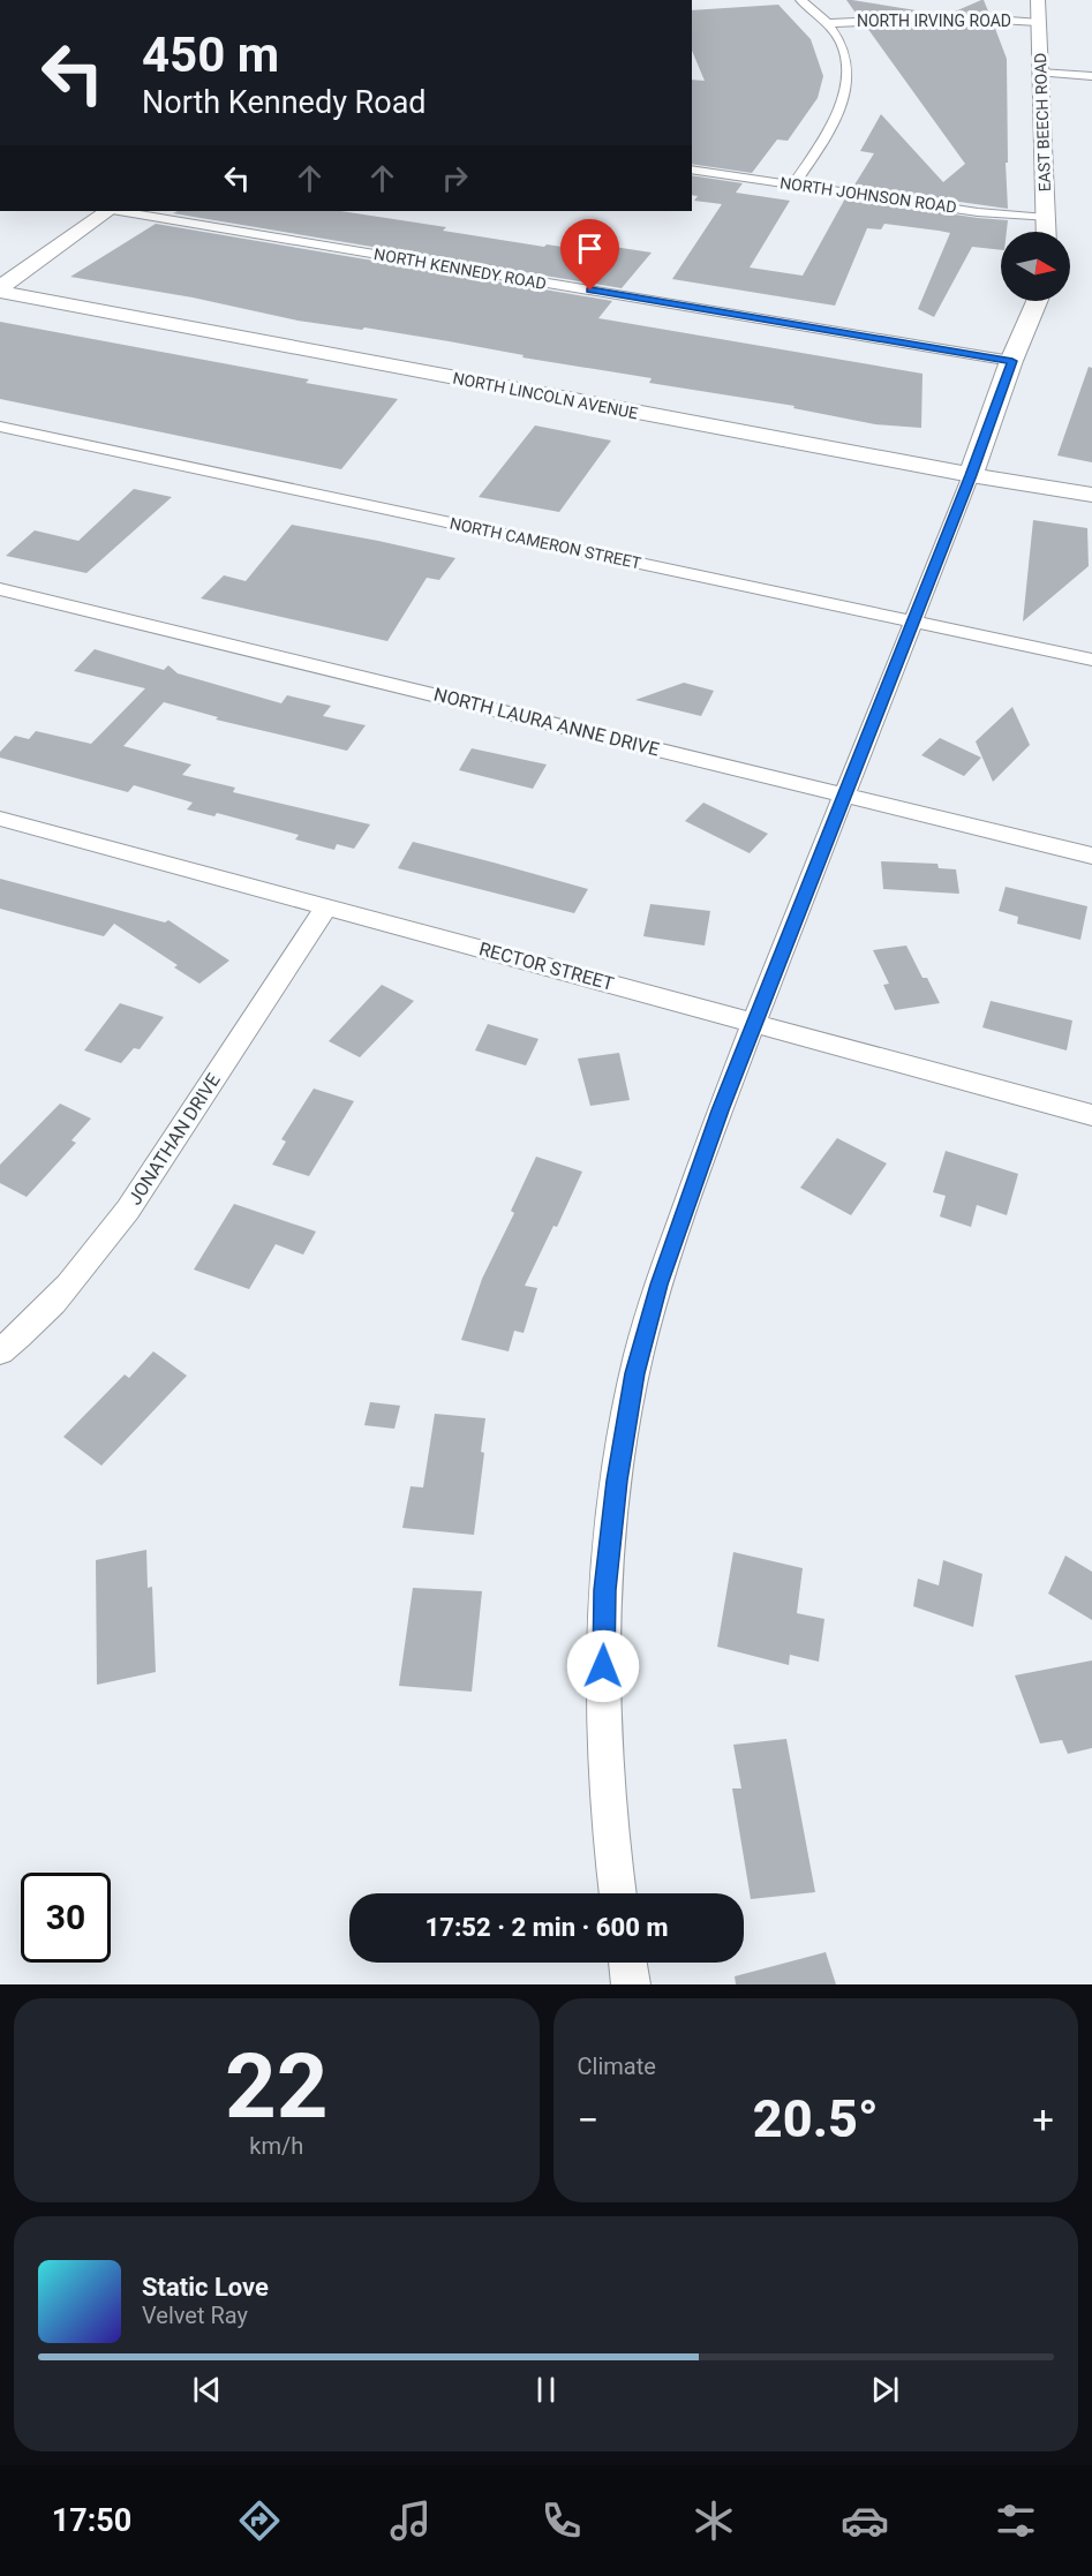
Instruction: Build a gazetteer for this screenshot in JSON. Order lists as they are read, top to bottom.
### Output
{
  "streets": {
    "street": [
      "NORTH IRVING ROAD",
      "EAST BEECH ROAD",
      "NORTH JOHNSON ROAD",
      "NORTH KENNEDY ROAD",
      "NORTH LINCOLN AVENUE",
      "NORTH CAMERON STREET",
      "NORTH LAURA ANNE DRIVE",
      "RECTOR STREET",
      "JONATHAN DRIVE"
    ]
  },
  "crossings": [
    ["NORTH IRVING ROAD", "EAST BEECH ROAD"],
    ["EAST BEECH ROAD", "NORTH JOHNSON ROAD"],
    ["RECTOR STREET", "JONATHAN DRIVE"]
  ],
  "north": "right",
  "page": {
    "turn": ["450 m", "North Kennedy Road"],
    "limit": "30",
    "trip": "17:52 · 2 min · 600 m",
    "tile": [
      ["22", "km/h"],
      "Climate"
    ],
    "heat": ["−", "20.5°", "+"],
    "song": ["Static Love", "Velvet Ray"],
    "tabs": "17:50"
  }
}
